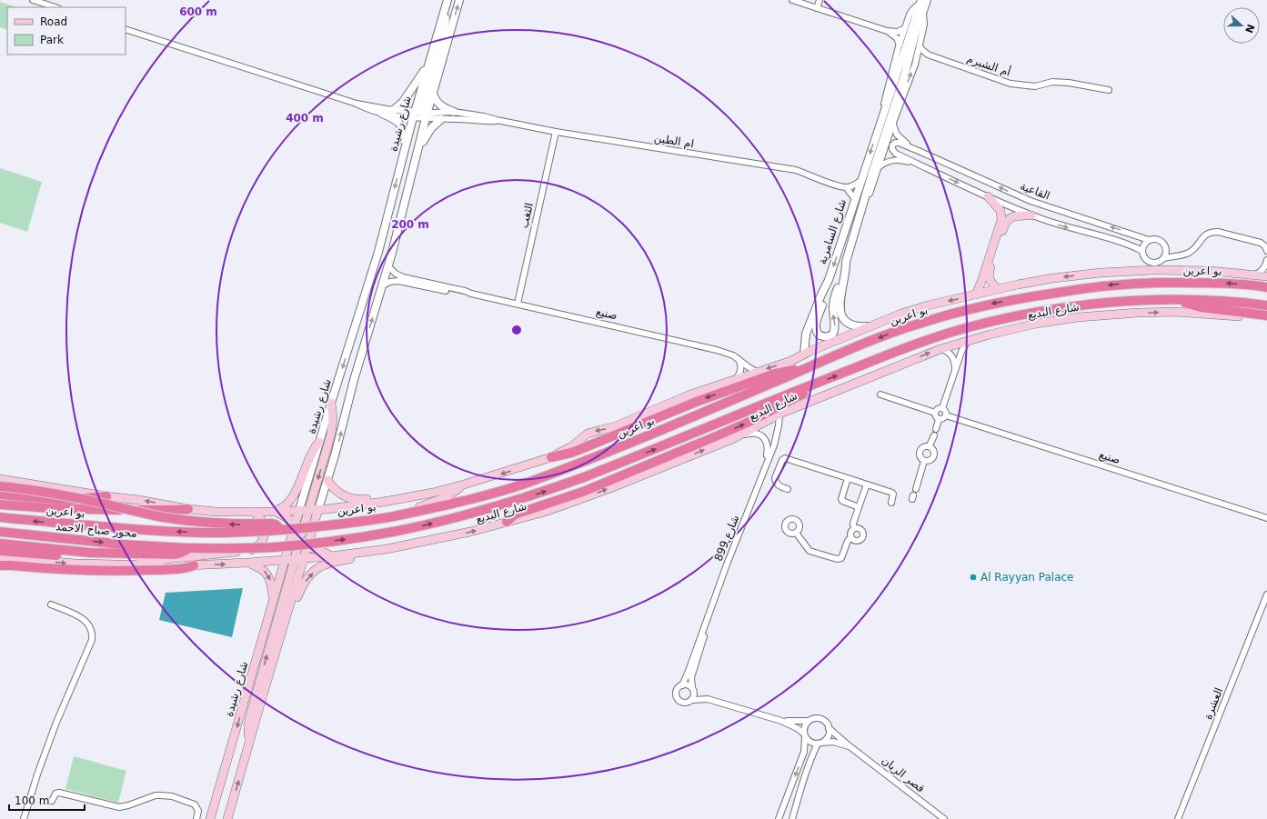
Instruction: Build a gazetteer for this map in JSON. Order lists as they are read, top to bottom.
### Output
{
  "streets": {
    "highway": ["بو اعرين", "محور صباح الاحمد"],
    "main road": ["شارع رشيدة", "شارع البديع"],
    "street": [
      "أم الشبرم",
      "ام الطين",
      "القاعية",
      "الثغب",
      "شارع السامرية",
      "صنيع",
      "شارع 899",
      "العشرة",
      "قصر الريان"
    ]
  },
  "crossings": [
    ["أم الشبرم", "شارع السامرية"],
    ["شارع رشيدة", "ام الطين"],
    ["شارع رشيدة", "بو اعرين"],
    ["شارع رشيدة", "شارع البديع"],
    ["شارع رشيدة", "صنيع"],
    ["ام الطين", "الثغب"],
    ["القاعية", "شارع السامرية"],
    ["الثغب", "صنيع"],
    ["شارع البديع", "شارع 899"]
  ],
  "places": ["Al Rayyan Palace"],
  "legend": ["Road", "Park"],
  "scale_bar": "100 m",
  "north": "right",
  "rings": ["600 m", "400 m", "200 m"]
}
